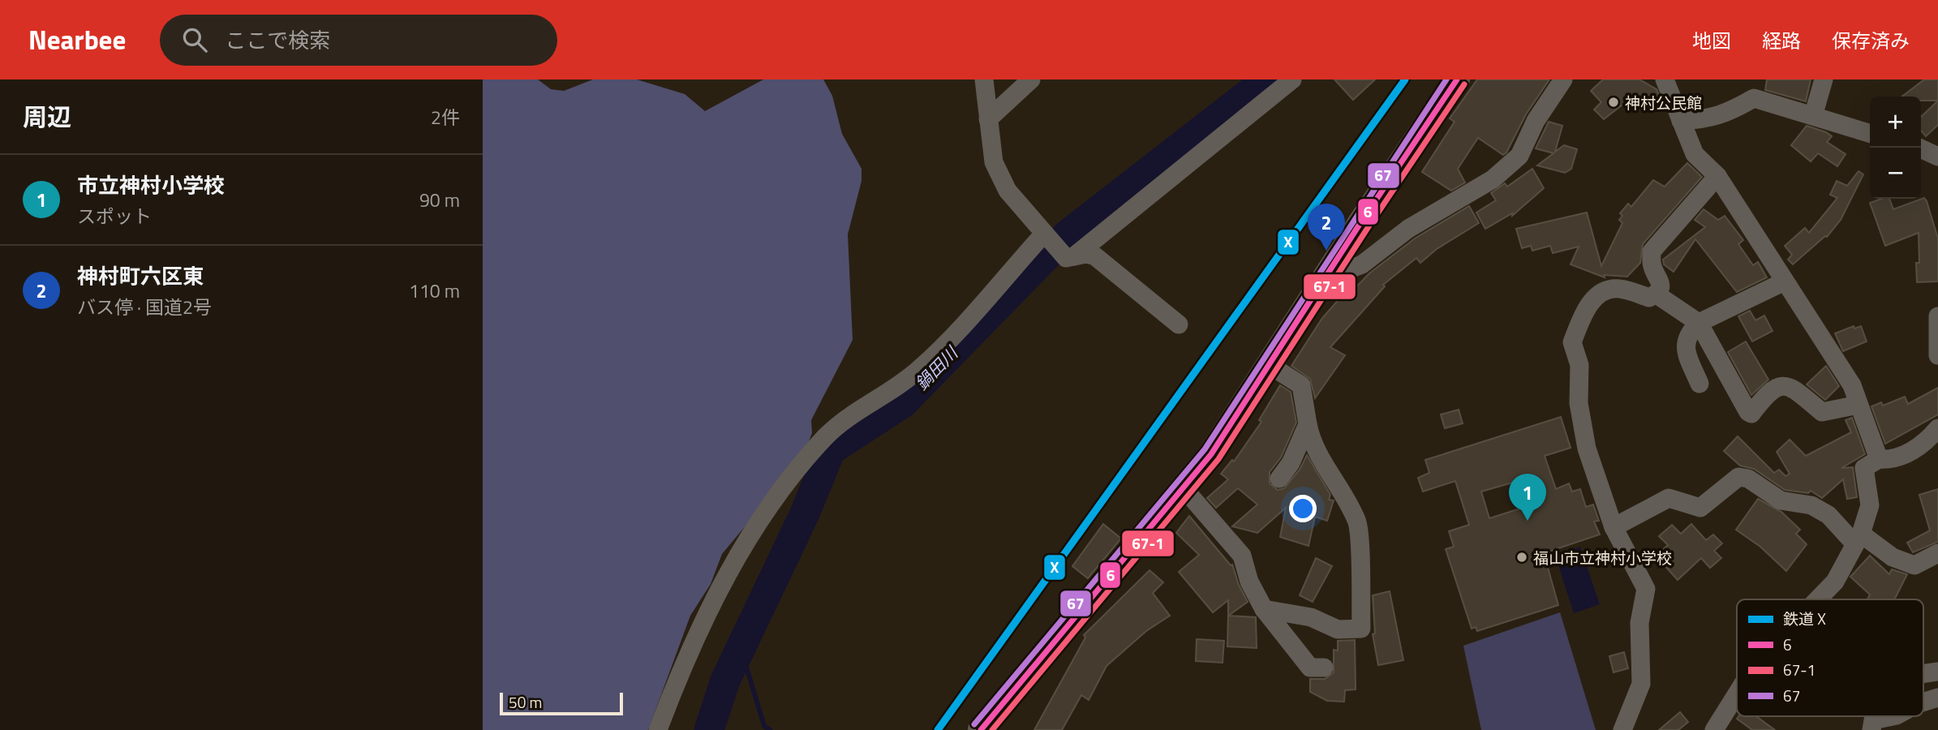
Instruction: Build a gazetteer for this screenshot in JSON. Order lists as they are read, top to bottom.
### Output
{
  "water": ["鍋田川"],
  "places": ["神村公民館", "福山市立神村小学校"],
  "lines": [
    "rail line X",
    "transit line 6",
    "transit line 67",
    "transit line 67-1"
  ],
  "legend": [
    "鉄道 X",
    "6",
    "67-1",
    "67"
  ],
  "scale_bar": "50 m",
  "page": {
    "header": "Nearbee",
    "search": "ここで検索",
    "nav": ["地図", "経路", "保存済み"],
    "heading": ["周辺", "2件"],
    "map_buttons": ["+", "−"],
    "list": [
      {
        "mark": "1",
        "name": "市立神村小学校",
        "note": "スポット",
        "value": "90 m"
      },
      {
        "mark": "2",
        "name": "神村町六区東",
        "note": "バス停 · 国道2号",
        "value": "110 m"
      }
    ],
    "pins": ["2", "1"],
    "scale": "50 m"
  }
}
